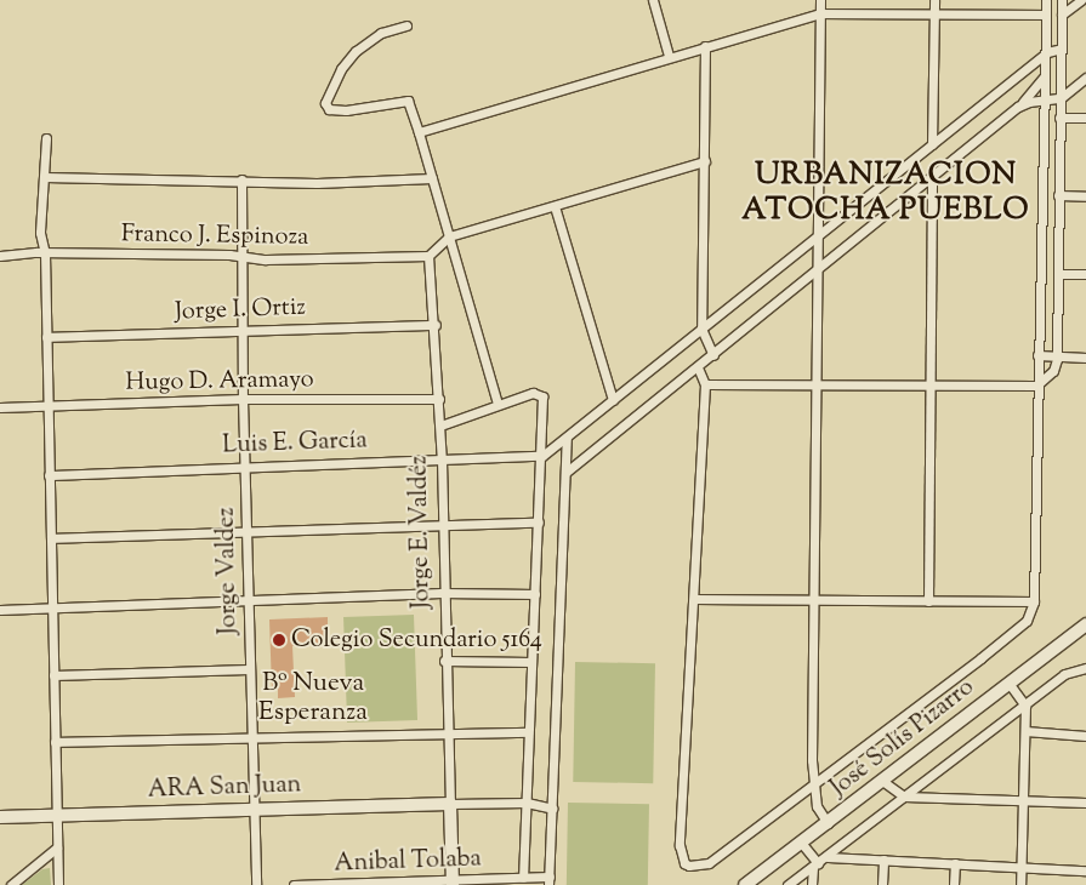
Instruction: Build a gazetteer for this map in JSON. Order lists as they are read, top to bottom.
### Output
{
  "streets": {
    "street": [
      "Franco J. Espinoza",
      "Jorge I. Ortiz",
      "Hugo D. Aramayo",
      "Luis E. García",
      "Jorge E. Valdéz",
      "Jorge Valdez",
      "José Solís Pizarro",
      "ARA San Juan",
      "Anibal Tolaba"
    ]
  },
  "crossings": [
    ["Franco J. Espinoza", "Jorge E. Valdéz"],
    ["Franco J. Espinoza", "Jorge Valdez"],
    ["Jorge I. Ortiz", "Jorge E. Valdéz"],
    ["Jorge I. Ortiz", "Jorge Valdez"],
    ["Hugo D. Aramayo", "Jorge E. Valdéz"],
    ["Hugo D. Aramayo", "Jorge Valdez"],
    ["Luis E. García", "Jorge E. Valdéz"],
    ["Luis E. García", "Jorge Valdez"],
    ["Jorge E. Valdéz", "ARA San Juan"],
    ["Jorge E. Valdéz", "Anibal Tolaba"],
    ["Jorge Valdez", "ARA San Juan"]
  ],
  "districts": ["URBANIZACION ATOCHA PUEBLO", "Bº Nueva Esperanza"],
  "places": ["Colegio Secundario 5164"]
}
